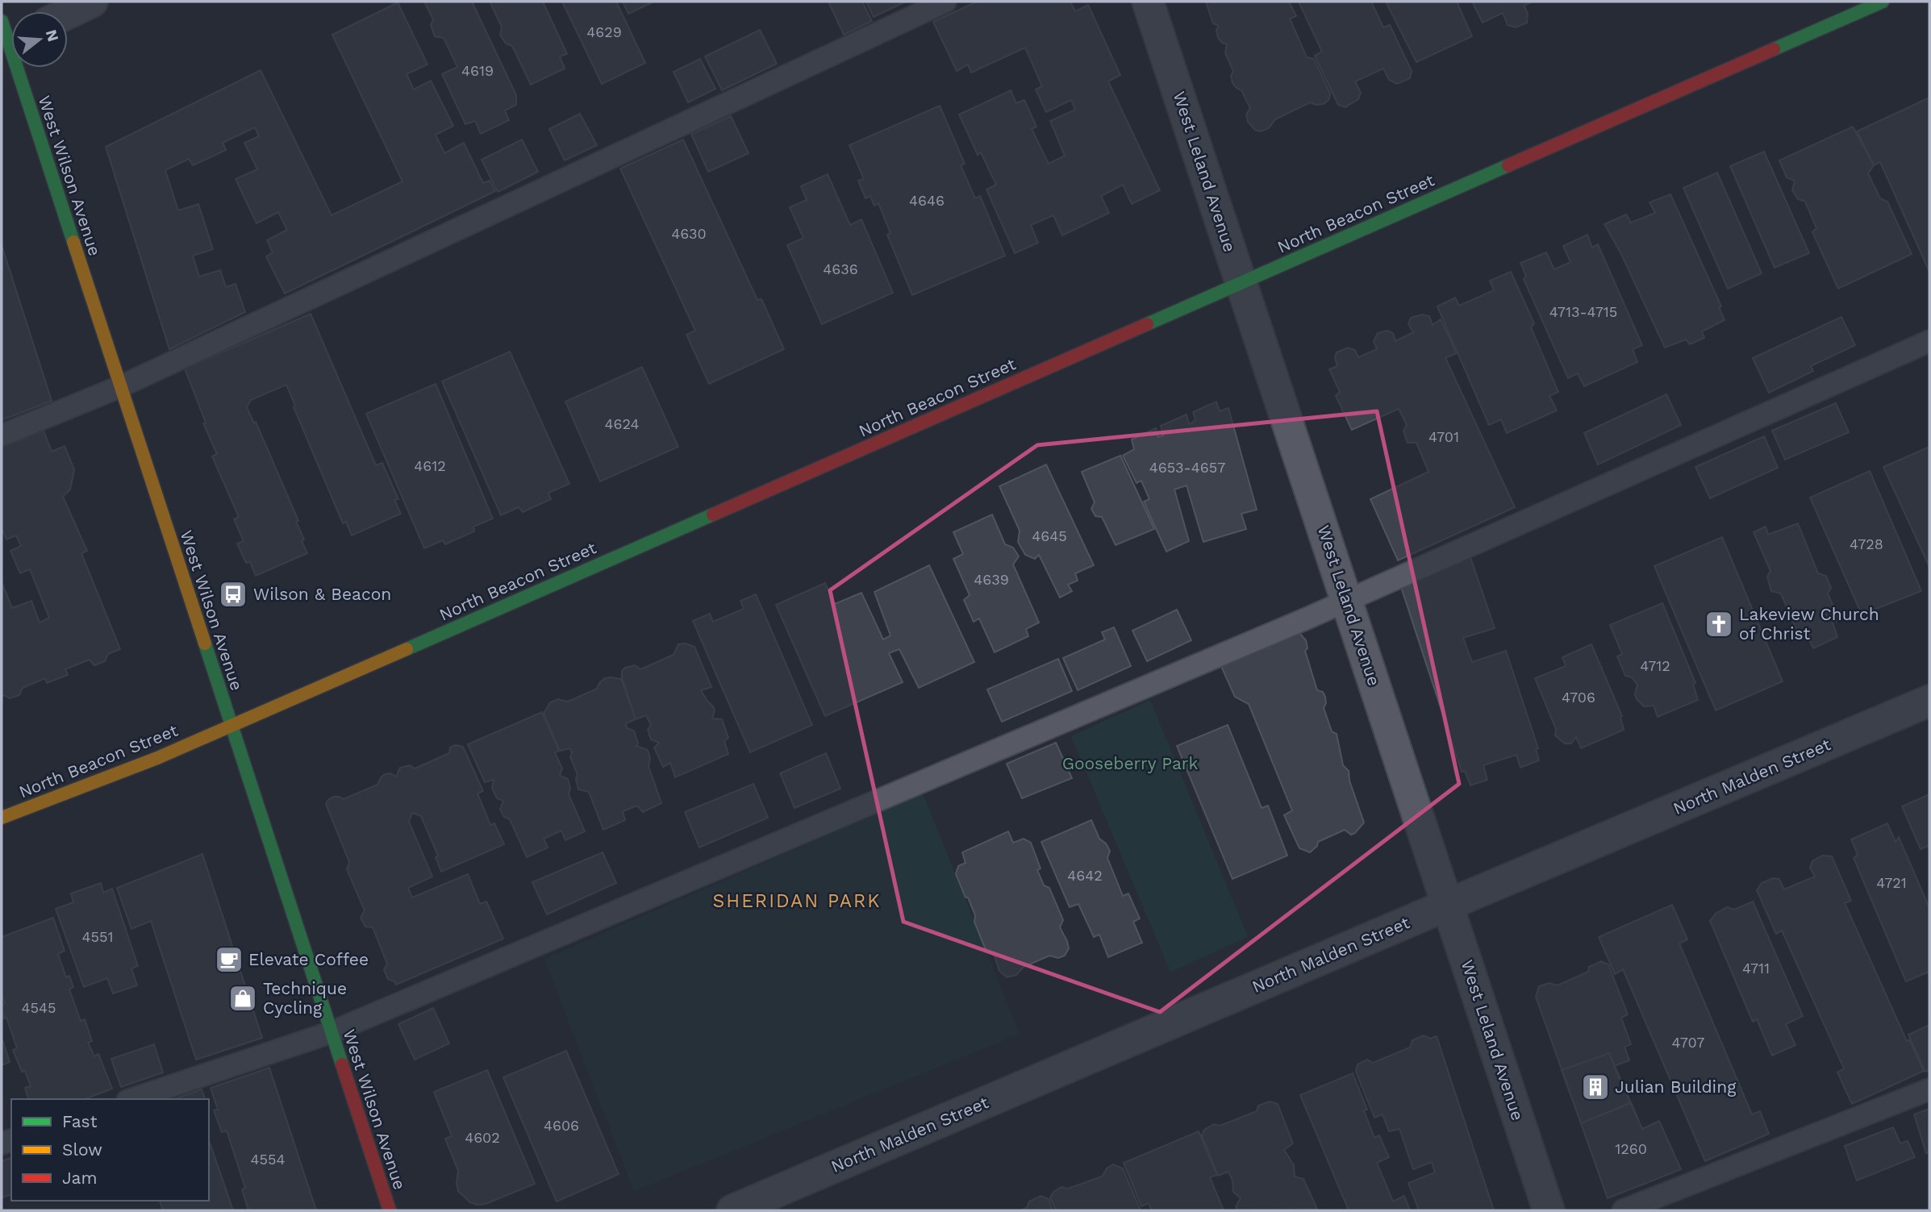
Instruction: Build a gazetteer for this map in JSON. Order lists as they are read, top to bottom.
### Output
{
  "streets": {
    "street": [
      "West Leland Avenue",
      "West Wilson Avenue",
      "North Beacon Street",
      "North Malden Street"
    ]
  },
  "crossings": [
    ["West Leland Avenue", "North Beacon Street"],
    ["West Leland Avenue", "North Malden Street"],
    ["West Wilson Avenue", "North Beacon Street"]
  ],
  "districts": ["SHERIDAN PARK"],
  "parks": ["Gooseberry Park"],
  "places": {
    "bus stop": ["Wilson & Beacon"],
    "church": ["Lakeview Church of Christ"],
    "cafe": ["Elevate Coffee"],
    "shop": ["Technique Cycling"],
    "building": ["Julian Building"]
  },
  "house_numbers": [
    "4629",
    "4619",
    "4646",
    "4630",
    "4636",
    "4713-4715",
    "4624",
    "4701",
    "4612",
    "4653-4657",
    "4645",
    "4728",
    "4639",
    "4712",
    "4706",
    "4642",
    "4721",
    "4551",
    "4711",
    "4545",
    "4707",
    "4606",
    "4602",
    "1260",
    "4554"
  ],
  "legend": ["Fast", "Slow", "Jam"],
  "north": "right"
}
